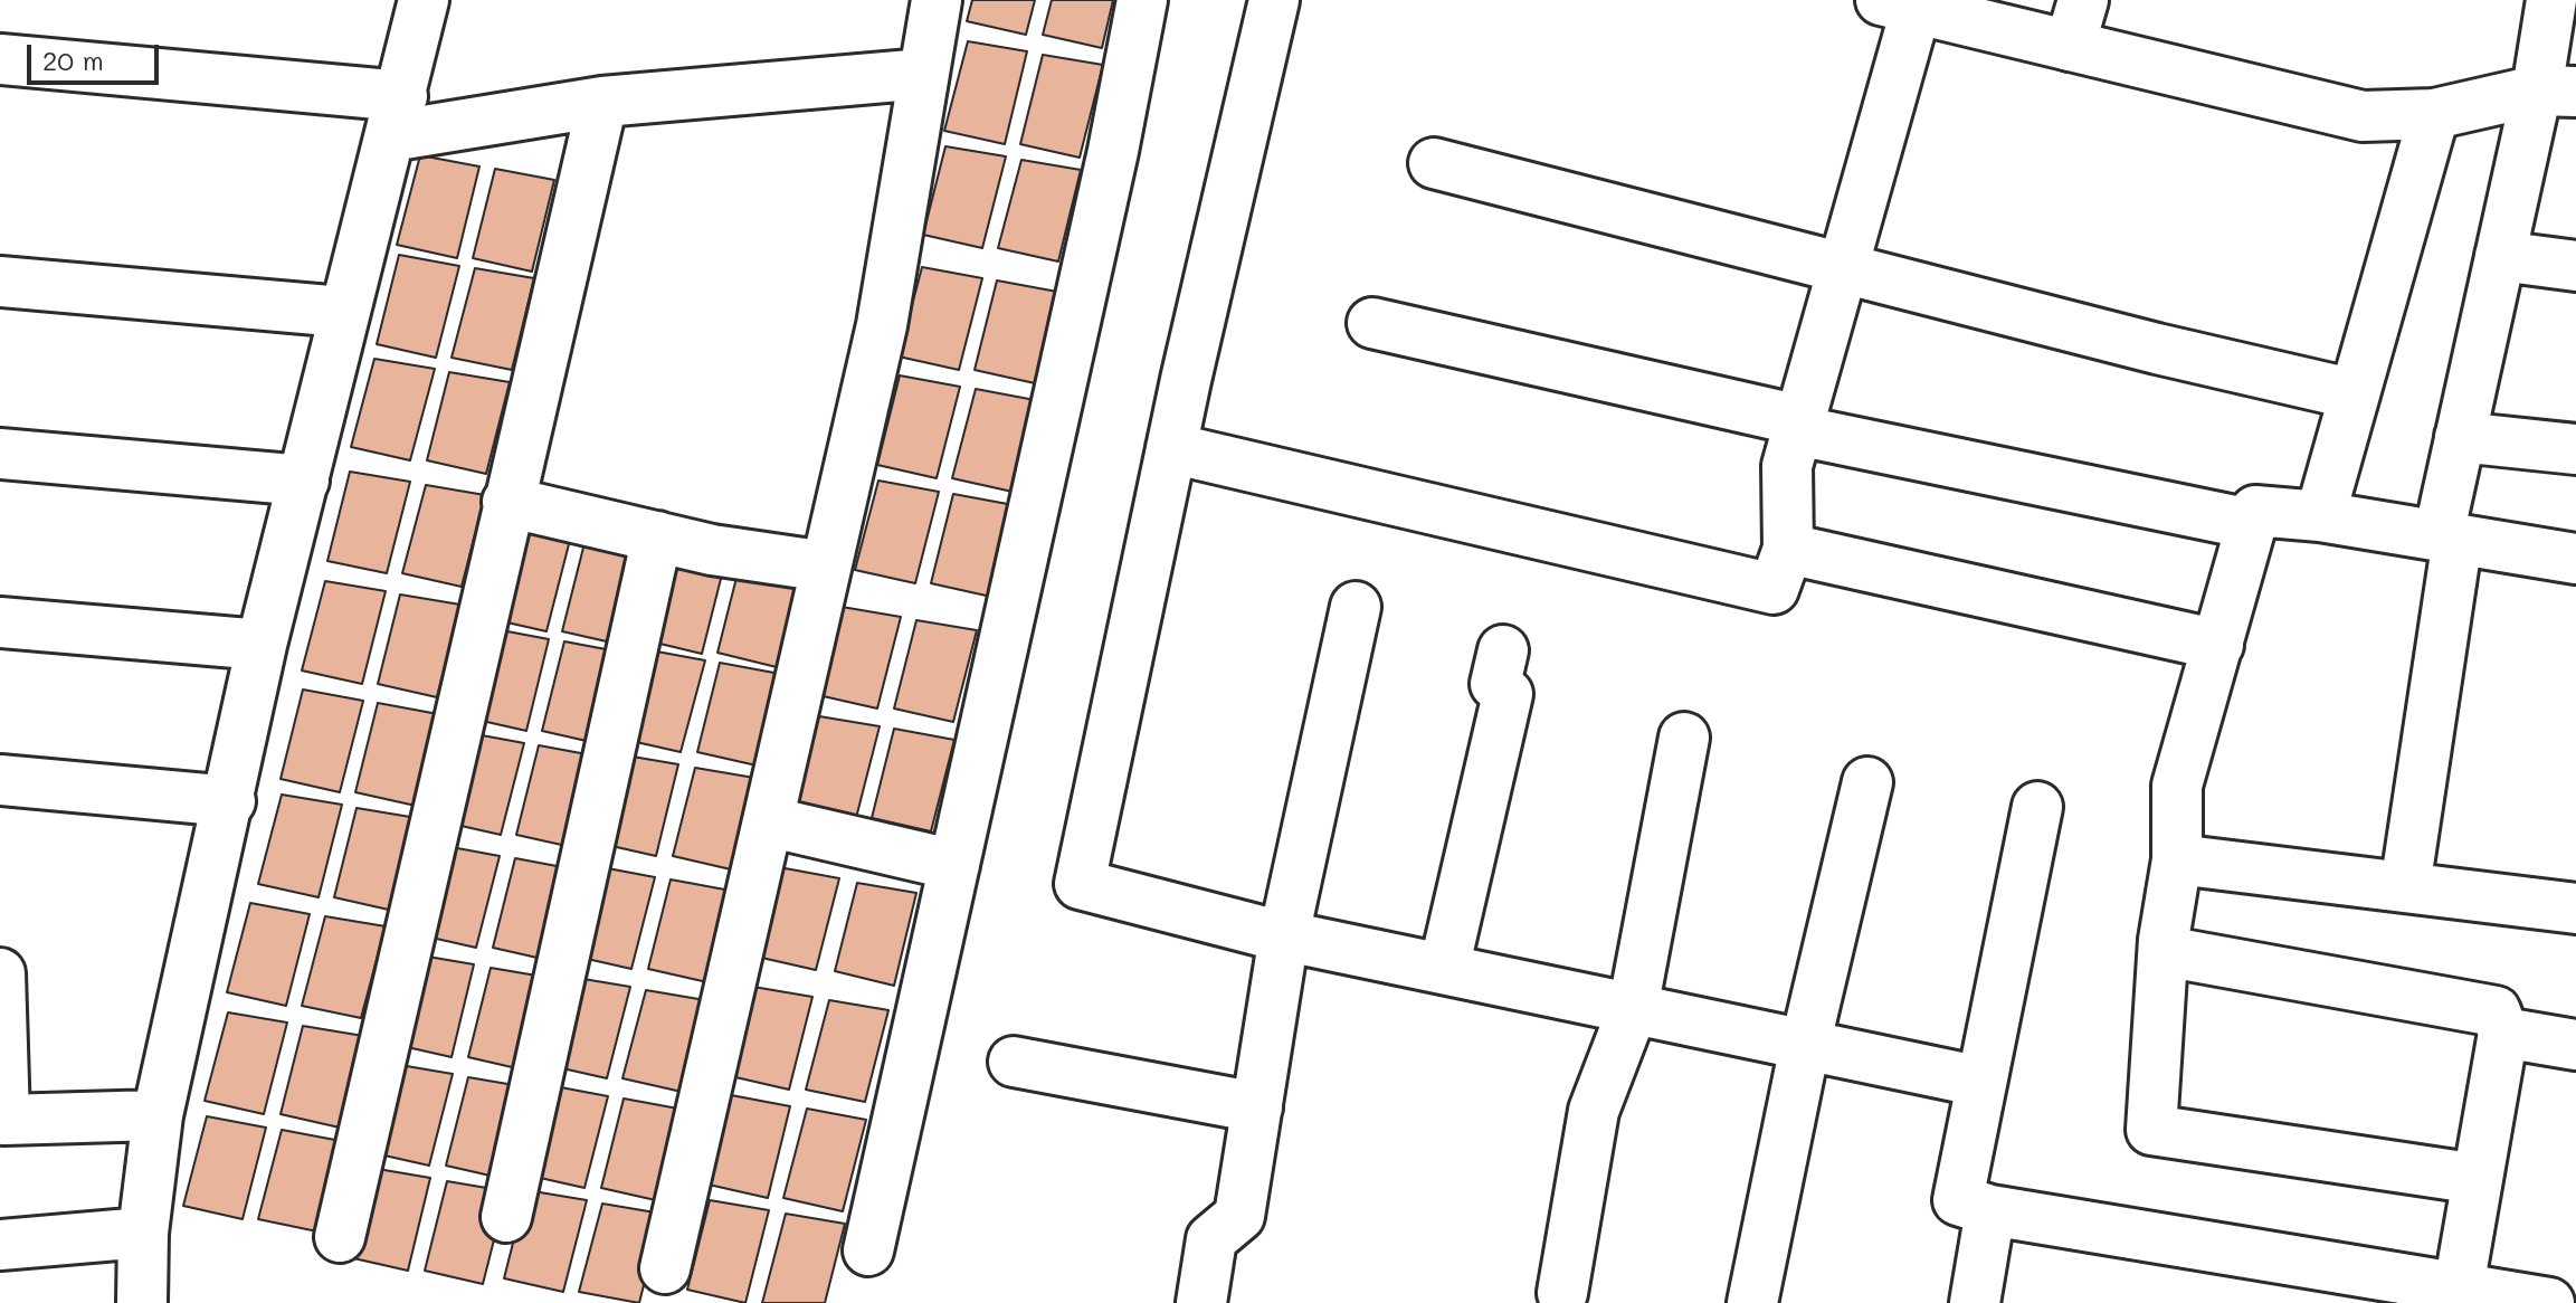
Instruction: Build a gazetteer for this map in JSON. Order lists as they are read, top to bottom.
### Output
{
  "scale_bar": "20 m"
}
